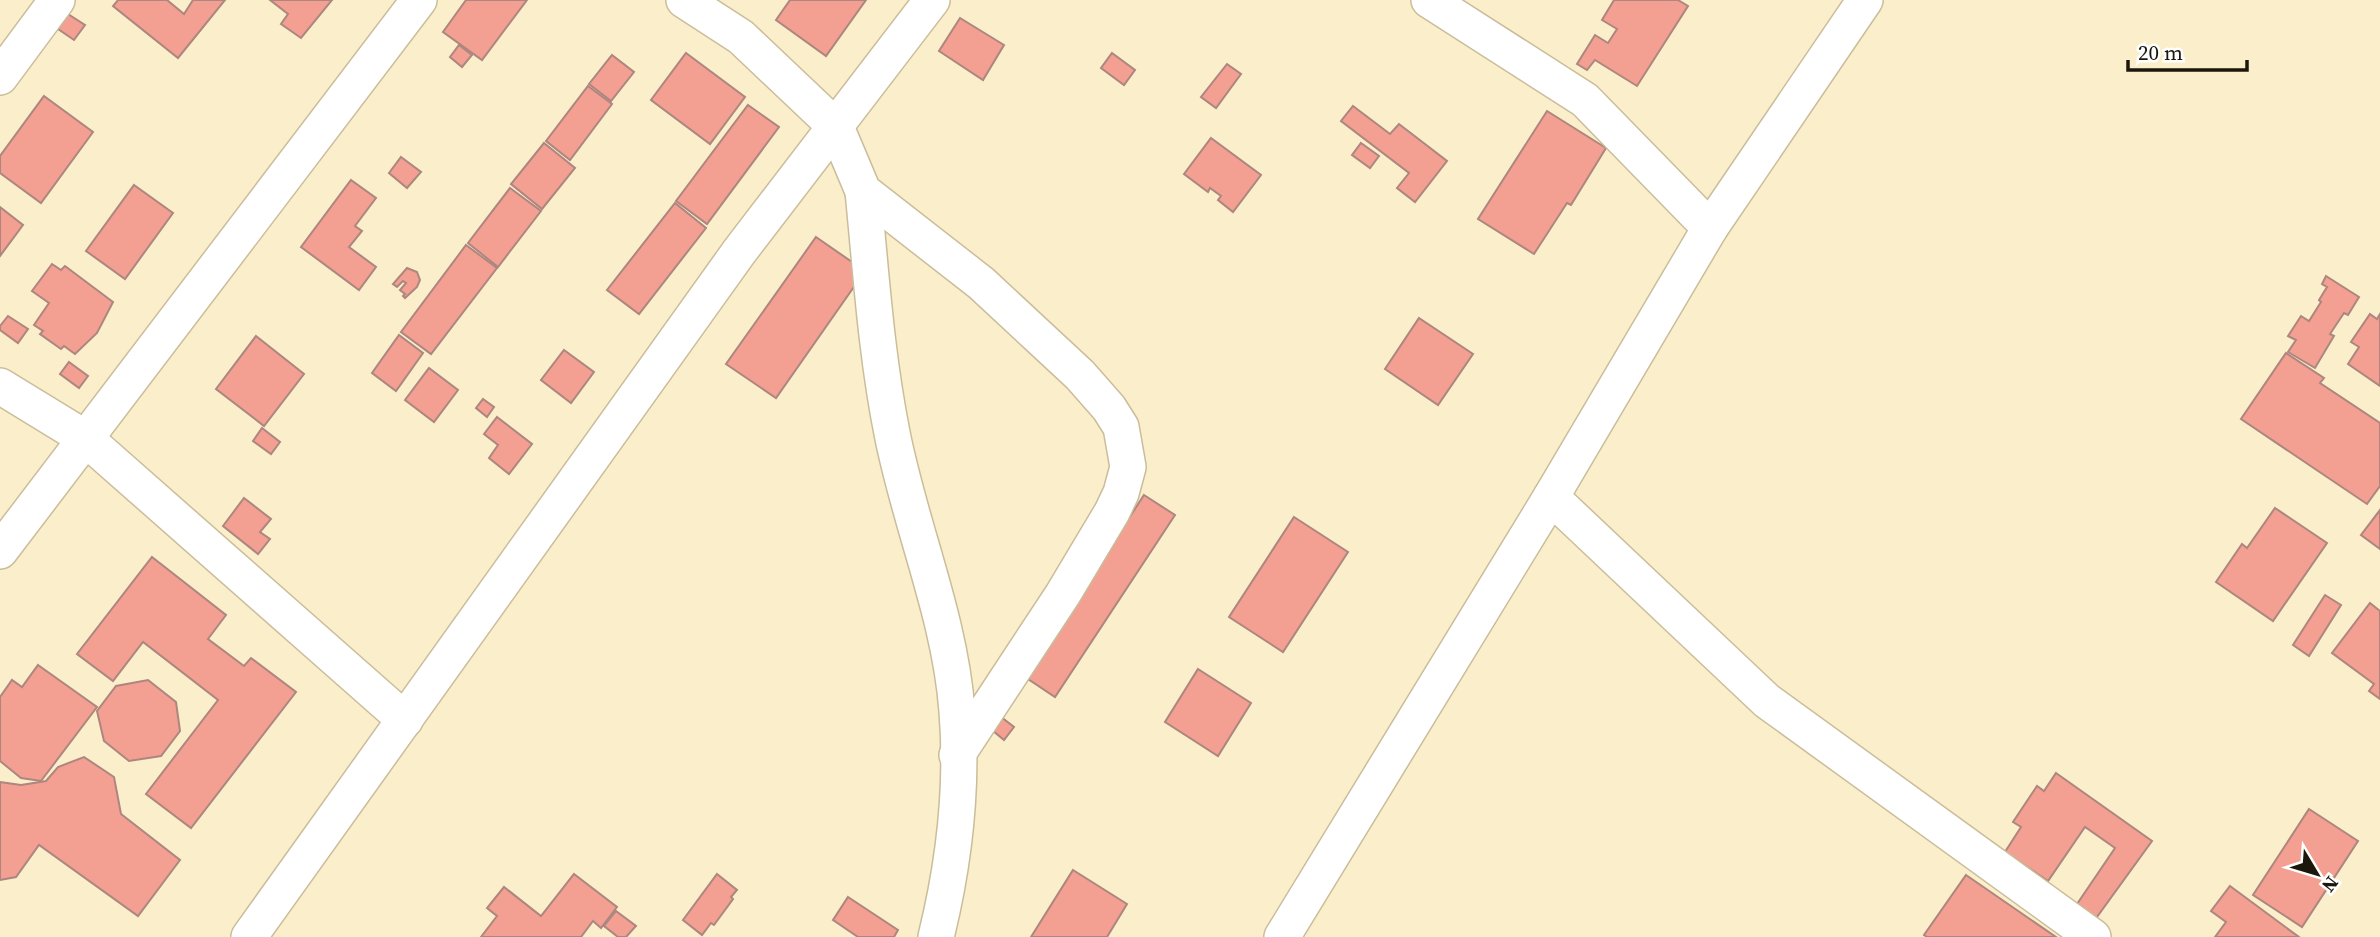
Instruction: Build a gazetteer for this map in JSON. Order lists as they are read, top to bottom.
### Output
{
  "scale_bar": "20 m",
  "north": "bottom right"
}
